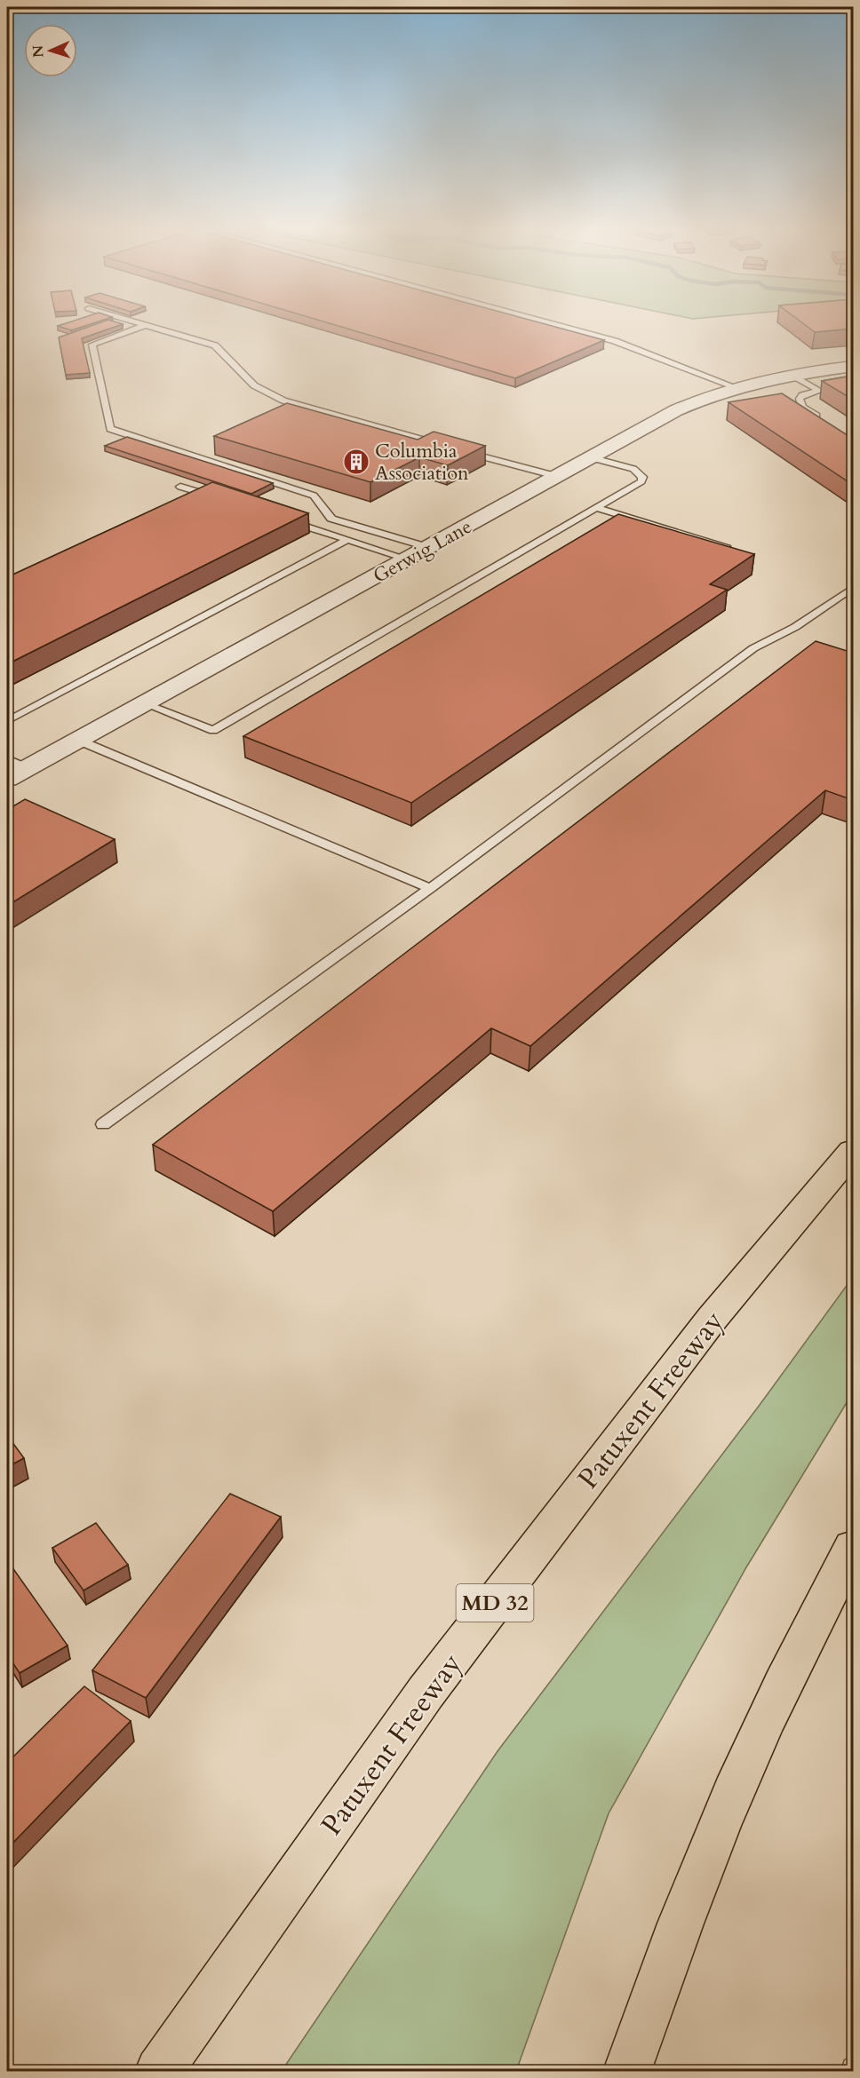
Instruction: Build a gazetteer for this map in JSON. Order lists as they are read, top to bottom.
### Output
{
  "streets": {
    "highway": ["Patuxent Freeway", "MD 32"],
    "street": ["Gerwig Lane"]
  },
  "places": {
    "building": ["Columbia Association"]
  },
  "north": "left"
}
